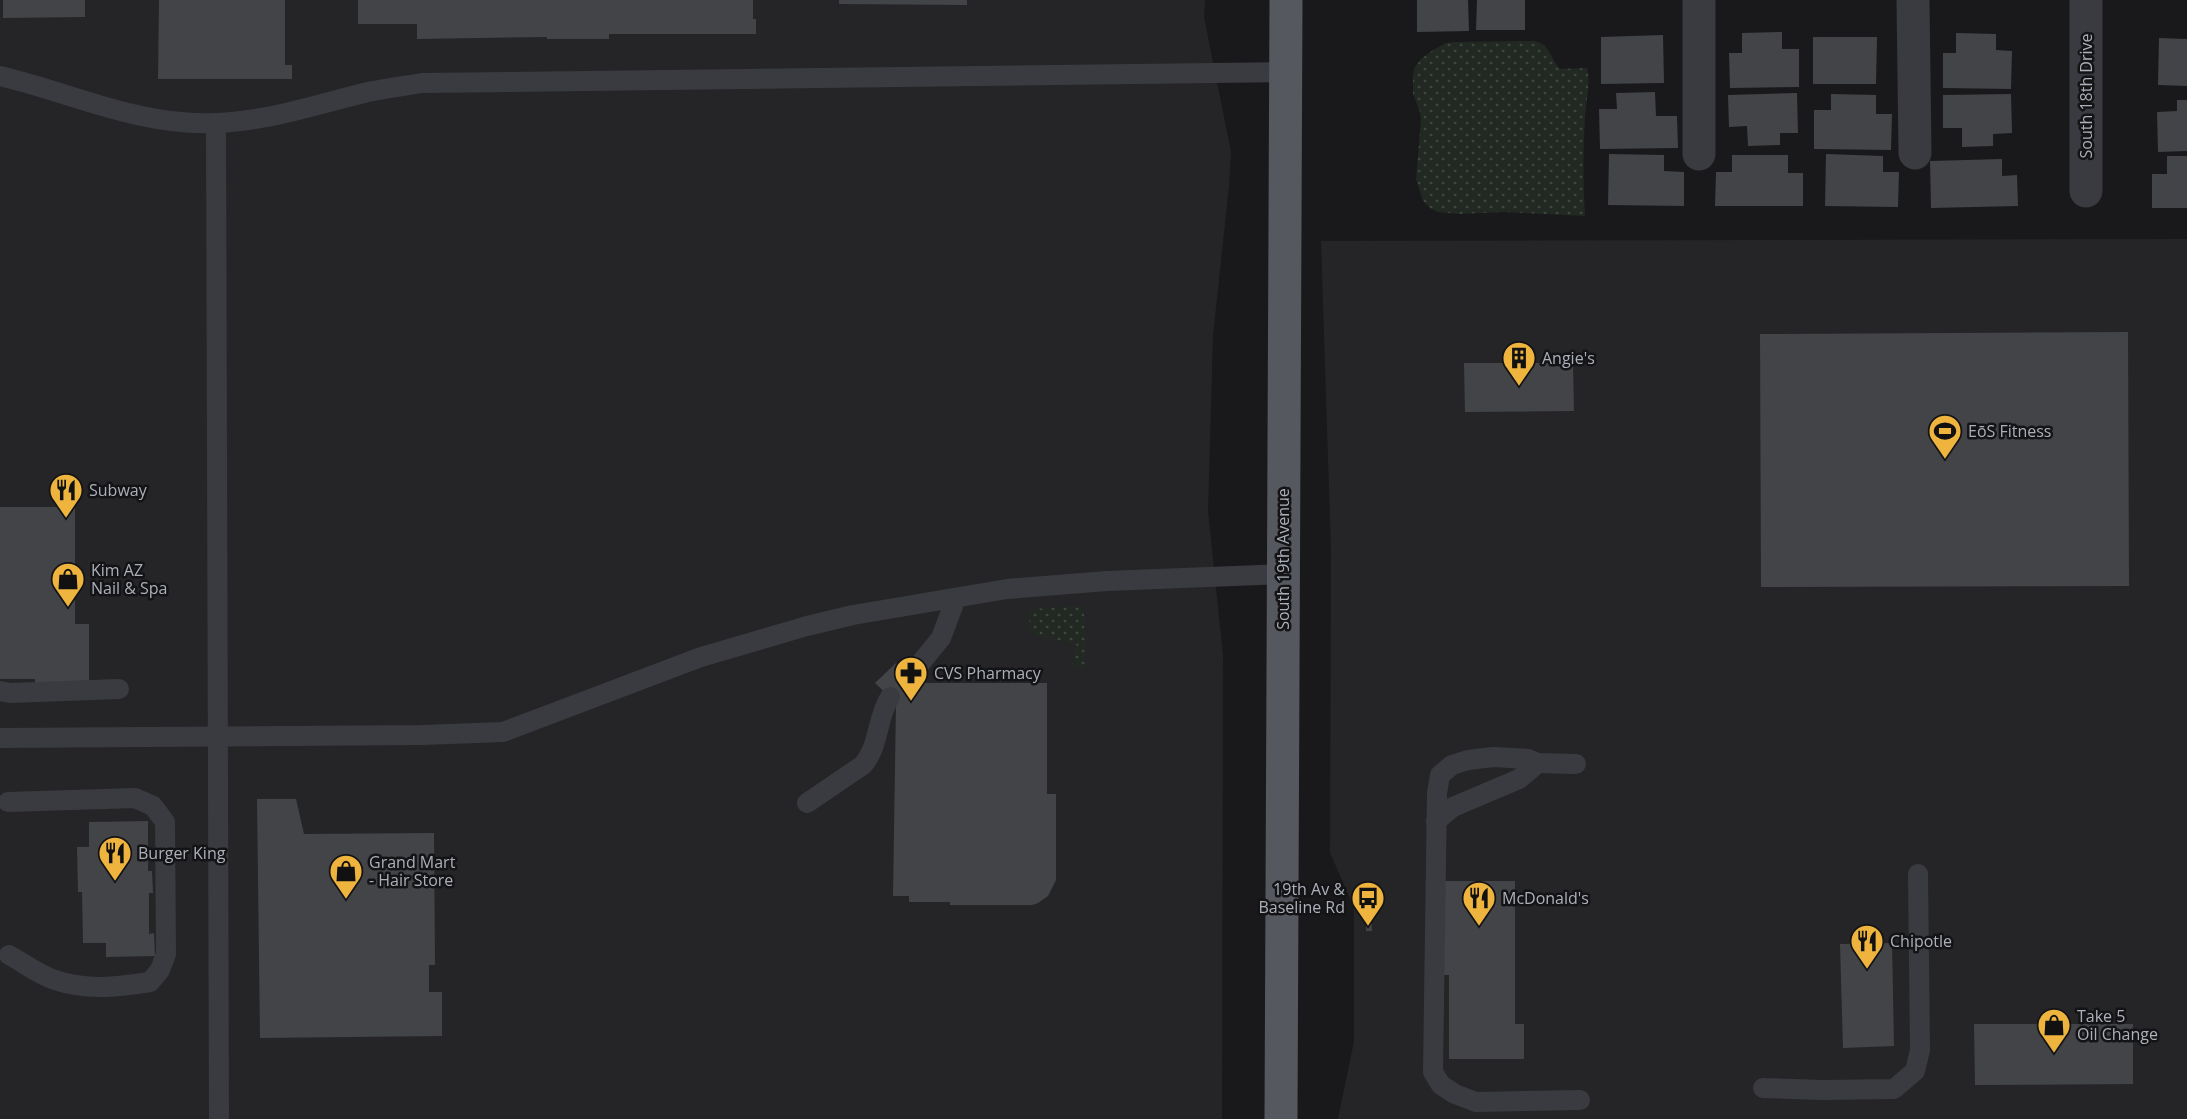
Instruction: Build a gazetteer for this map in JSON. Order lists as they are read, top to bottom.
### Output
{
  "streets": {
    "main road": ["South 19th Avenue"],
    "street": ["South 18th Drive"]
  },
  "places": {
    "building": ["Angie's"],
    "sports": ["EōS Fitness"],
    "restaurant": [
      "Subway",
      "Burger King",
      "McDonald's",
      "Chipotle"
    ],
    "shop": ["Kim AZ Nail & Spa", "Grand Mart - Hair Store", "Take 5 Oil Change"],
    "pharmacy": ["CVS Pharmacy"],
    "bus stop": ["19th Av & Baseline Rd"]
  }
}
